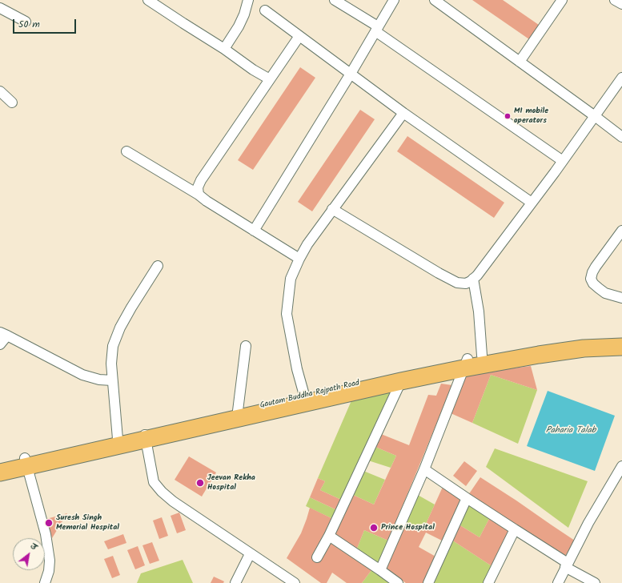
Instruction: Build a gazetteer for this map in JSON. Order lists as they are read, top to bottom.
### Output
{
  "streets": {
    "highway": ["Gautam Buddha Rajpath Road"]
  },
  "water": ["Paharia Talab"],
  "places": [
    "MI mobile operators",
    "Jeevan Rekha Hospital",
    "Suresh Singh Memorial Hospital",
    "Prince Hospital"
  ],
  "scale_bar": "50 m",
  "north": "top right"
}
